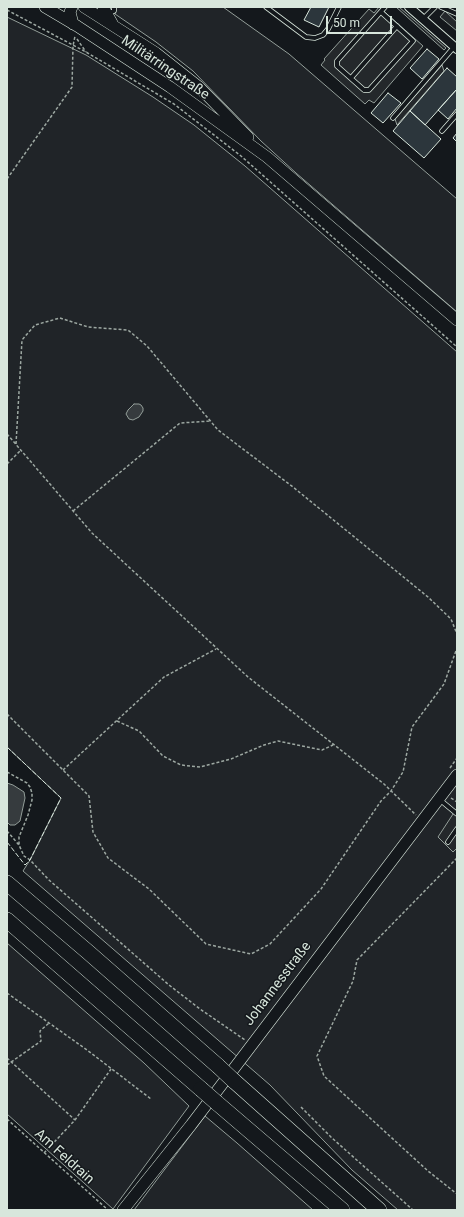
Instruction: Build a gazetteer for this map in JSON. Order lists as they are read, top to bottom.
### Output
{
  "streets": {
    "main road": ["Militärringstraße", "Johannesstraße"],
    "path": ["Am Feldrain"]
  },
  "scale_bar": "50 m"
}
